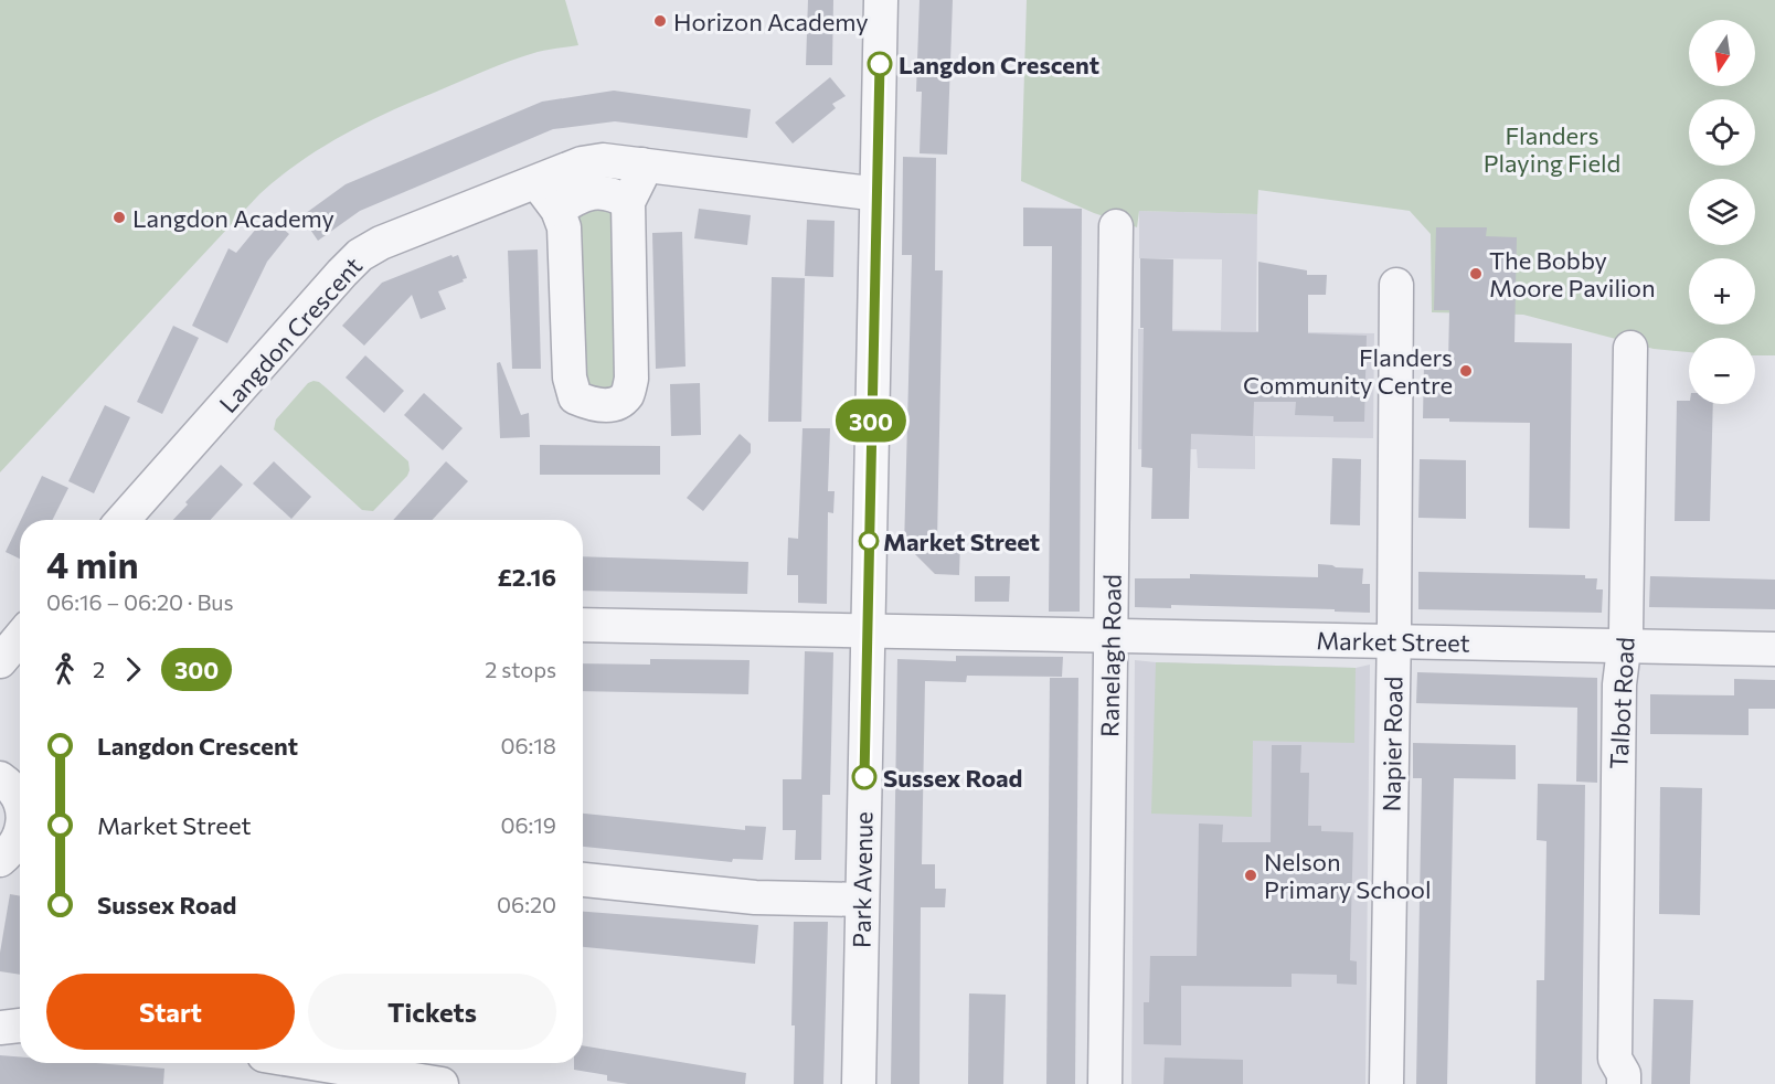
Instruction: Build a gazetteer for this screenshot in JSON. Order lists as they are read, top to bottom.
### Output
{
  "streets": {
    "street": [
      "Langdon Crescent",
      "Market Street",
      "Ranelagh Road",
      "Talbot Road",
      "Napier Road",
      "Park Avenue"
    ]
  },
  "crossings": [
    ["Langdon Crescent", "Park Avenue"],
    ["Market Street", "Ranelagh Road"],
    ["Market Street", "Talbot Road"],
    ["Market Street", "Napier Road"],
    ["Market Street", "Park Avenue"]
  ],
  "parks": ["Flanders Playing Field"],
  "places": [
    "Horizon Academy",
    "Langdon Crescent",
    "Langdon Academy",
    "The Bobby Moore Pavilion",
    "Flanders Community Centre",
    "Market Street",
    "Sussex Road",
    "Nelson Primary School"
  ],
  "lines": ["bus line 300"],
  "north": "bottom",
  "page": {
    "on_map": "300",
    "map_buttons": ["+", "−"],
    "heading": ["4 min", "06:16 – 06:20 · Bus", "£2.16"],
    "legs": ["2", "300", "2 stops"],
    "list": [
      {
        "name": "Langdon Crescent",
        "value": "06:18"
      },
      {
        "name": "Market Street",
        "value": "06:19"
      },
      {
        "name": "Sussex Road",
        "value": "06:20"
      }
    ],
    "buttons": ["Start", "Tickets"]
  }
}
